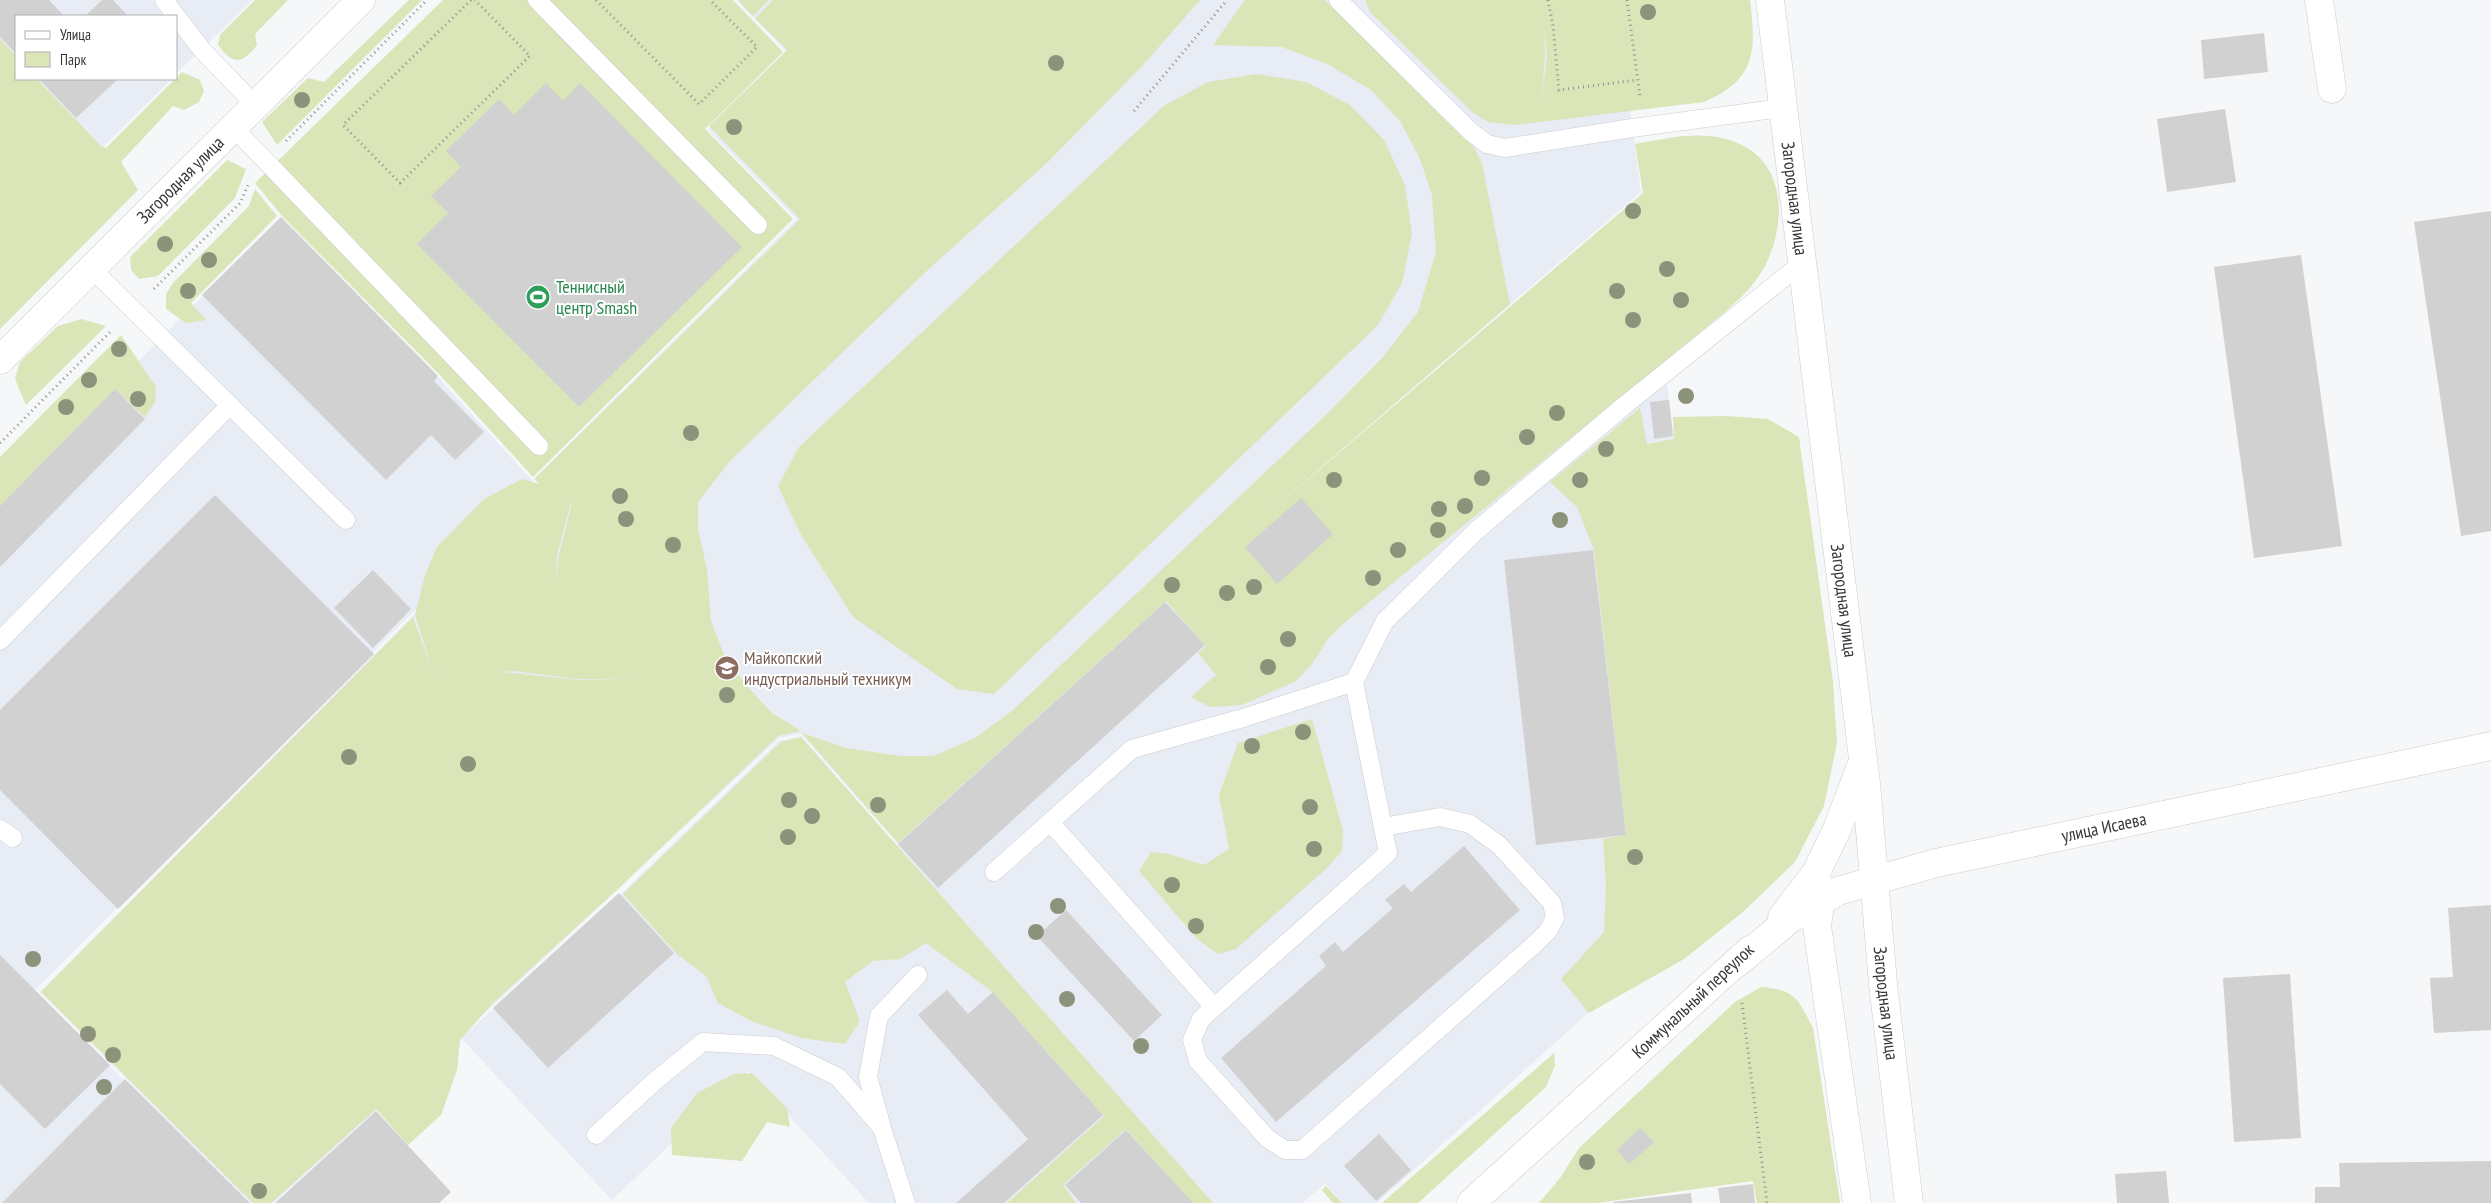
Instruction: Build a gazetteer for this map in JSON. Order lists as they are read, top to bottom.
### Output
{
  "streets": {
    "street": ["Загородная улица", "улица Исаева", "Коммунальный переулок"]
  },
  "crossings": [
    ["Загородная улица", "улица Исаева"],
    ["Загородная улица", "Коммунальный переулок"],
    ["улица Исаева", "Коммунальный переулок"]
  ],
  "places": {
    "sports": ["Теннисный центр Smash"],
    "school or university": ["Майкопский индустриальный техникум"]
  },
  "legend": ["Улица", "Парк"]
}
